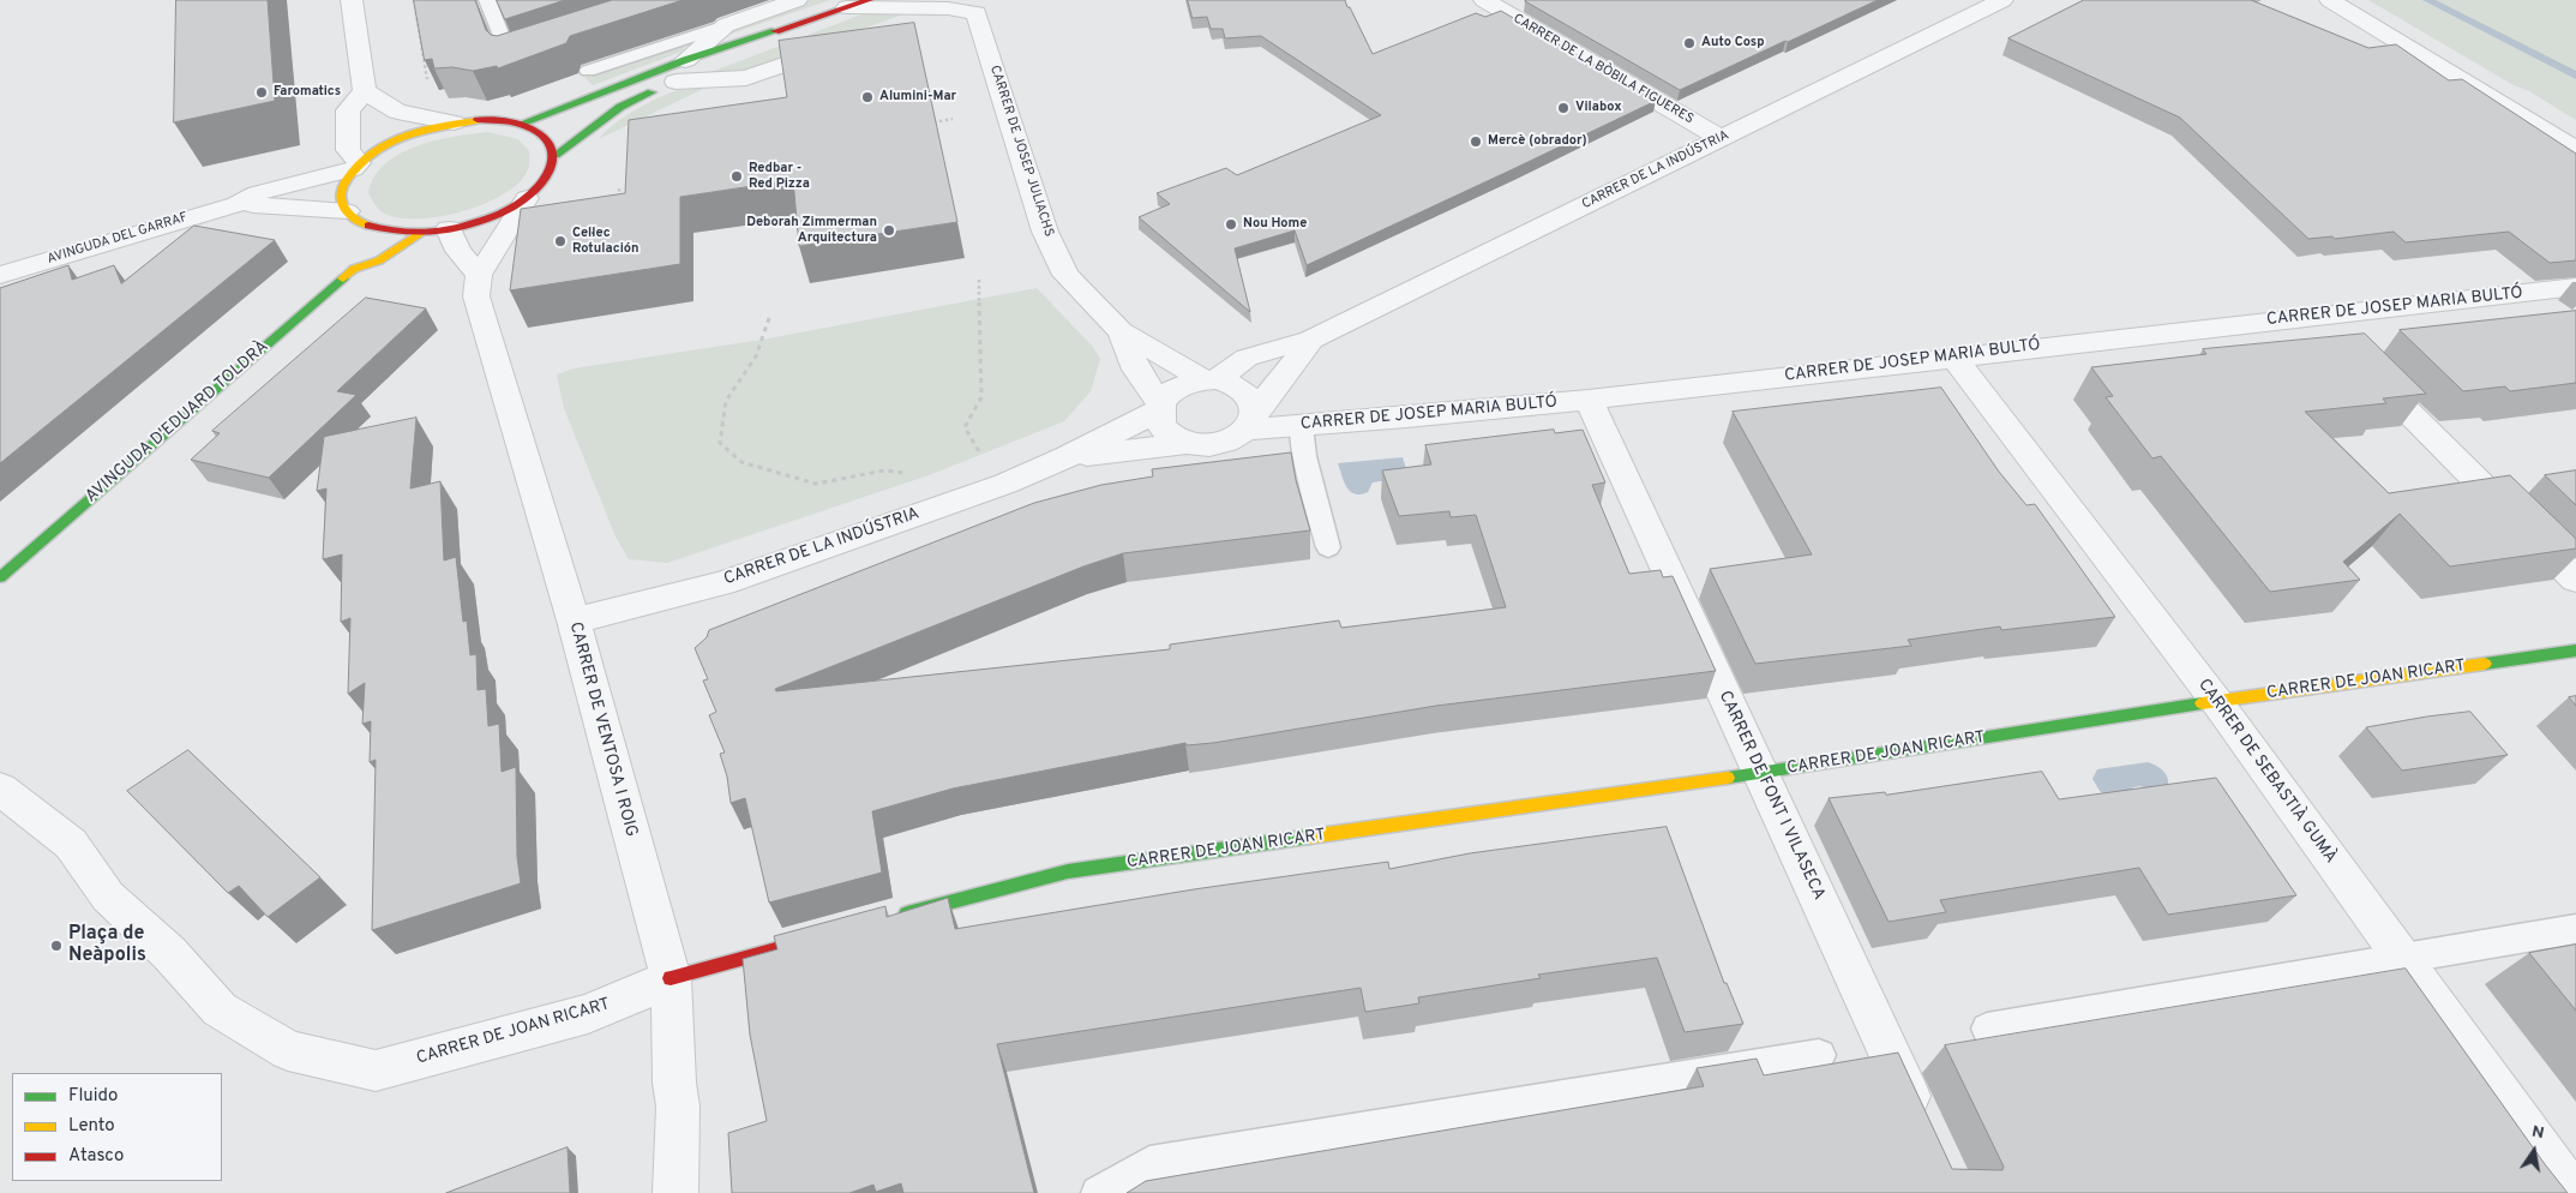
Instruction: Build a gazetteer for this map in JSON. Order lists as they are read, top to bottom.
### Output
{
  "streets": {
    "street": [
      "CARRER DE LA BÒBILA FIGUERES",
      "CARRER DE JOSEP JULIACHS",
      "CARRER DE LA INDÚSTRIA",
      "AVINGUDA DEL GARRAF",
      "CARRER DE JOSEP MARIA BULTÓ",
      "AVINGUDA D'EDUARD TOLDRÀ",
      "CARRER DE JOAN RICART",
      "CARRER DE VENTOSA I ROIG",
      "CARRER DE SEBASTIÀ GUMÀ",
      "CARRER DE FONT I VILASECA"
    ]
  },
  "crossings": [
    ["CARRER DE LA BÒBILA FIGUERES", "CARRER DE LA INDÚSTRIA"],
    ["CARRER DE JOSEP JULIACHS", "CARRER DE LA INDÚSTRIA"],
    ["CARRER DE JOSEP JULIACHS", "CARRER DE JOSEP MARIA BULTÓ"],
    ["CARRER DE LA INDÚSTRIA", "CARRER DE JOSEP MARIA BULTÓ"],
    ["CARRER DE LA INDÚSTRIA", "CARRER DE VENTOSA I ROIG"],
    ["CARRER DE JOSEP MARIA BULTÓ", "CARRER DE SEBASTIÀ GUMÀ"],
    ["CARRER DE JOSEP MARIA BULTÓ", "CARRER DE FONT I VILASECA"],
    ["CARRER DE JOAN RICART", "CARRER DE VENTOSA I ROIG"],
    ["CARRER DE JOAN RICART", "CARRER DE SEBASTIÀ GUMÀ"],
    ["CARRER DE JOAN RICART", "CARRER DE FONT I VILASECA"]
  ],
  "places": [
    "Auto Cosp",
    "Faromatics",
    "Alumini-Mar",
    "Vilabox",
    "Mercè (obrador)",
    "Redbar - Red Pizza",
    "Nou Home",
    "Deborah Zimmerman Arquitectura",
    "Cel·lec Rotulación",
    "Plaça de Neàpolis"
  ],
  "legend": ["Fluido", "Lento", "Atasco"],
  "north": "top"
}
